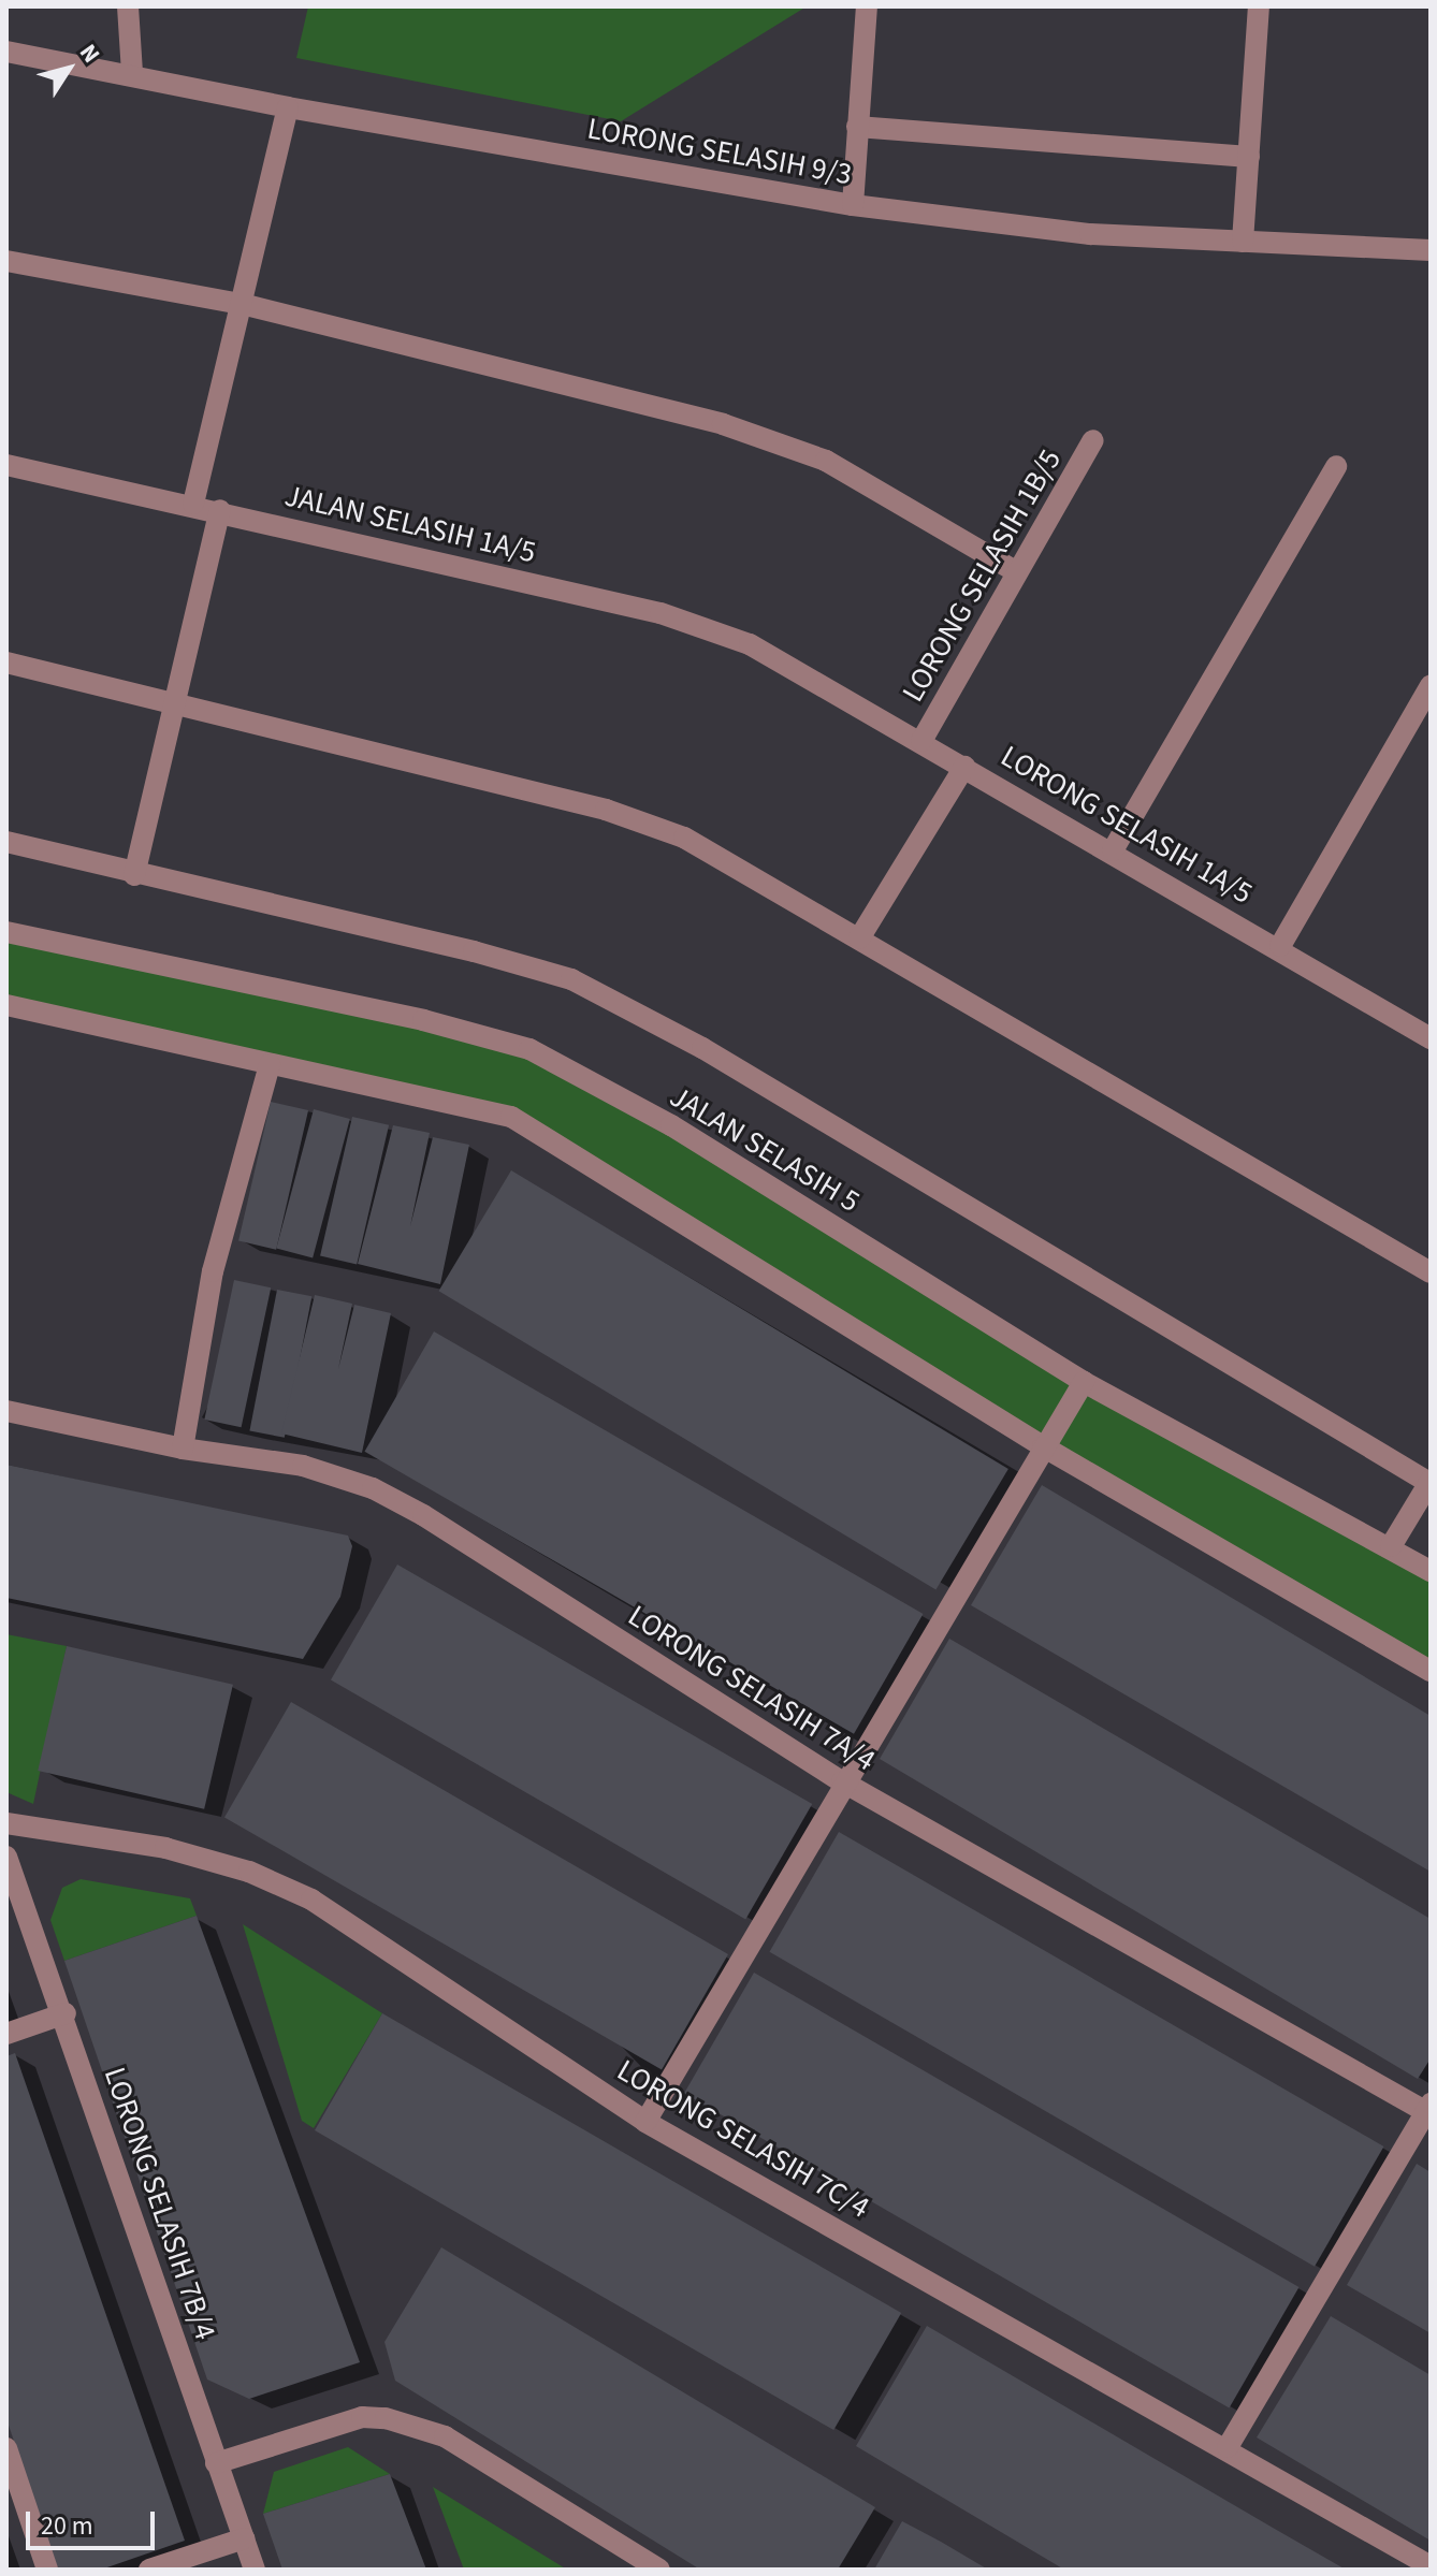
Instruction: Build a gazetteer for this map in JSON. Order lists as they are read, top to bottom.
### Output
{
  "streets": {
    "street": [
      "LORONG SELASIH 9/3",
      "JALAN SELASIH 1A/5",
      "LORONG SELASIH 1B/5",
      "LORONG SELASIH 1A/5",
      "JALAN SELASIH 5",
      "LORONG SELASIH 7A/4",
      "LORONG SELASIH 7C/4",
      "LORONG SELASIH 7B/4"
    ]
  },
  "crossings": [
    ["JALAN SELASIH 1A/5", "LORONG SELASIH 1A/5"],
    ["LORONG SELASIH 1B/5", "LORONG SELASIH 1A/5"]
  ],
  "scale_bar": "20 m",
  "north": "top right"
}
